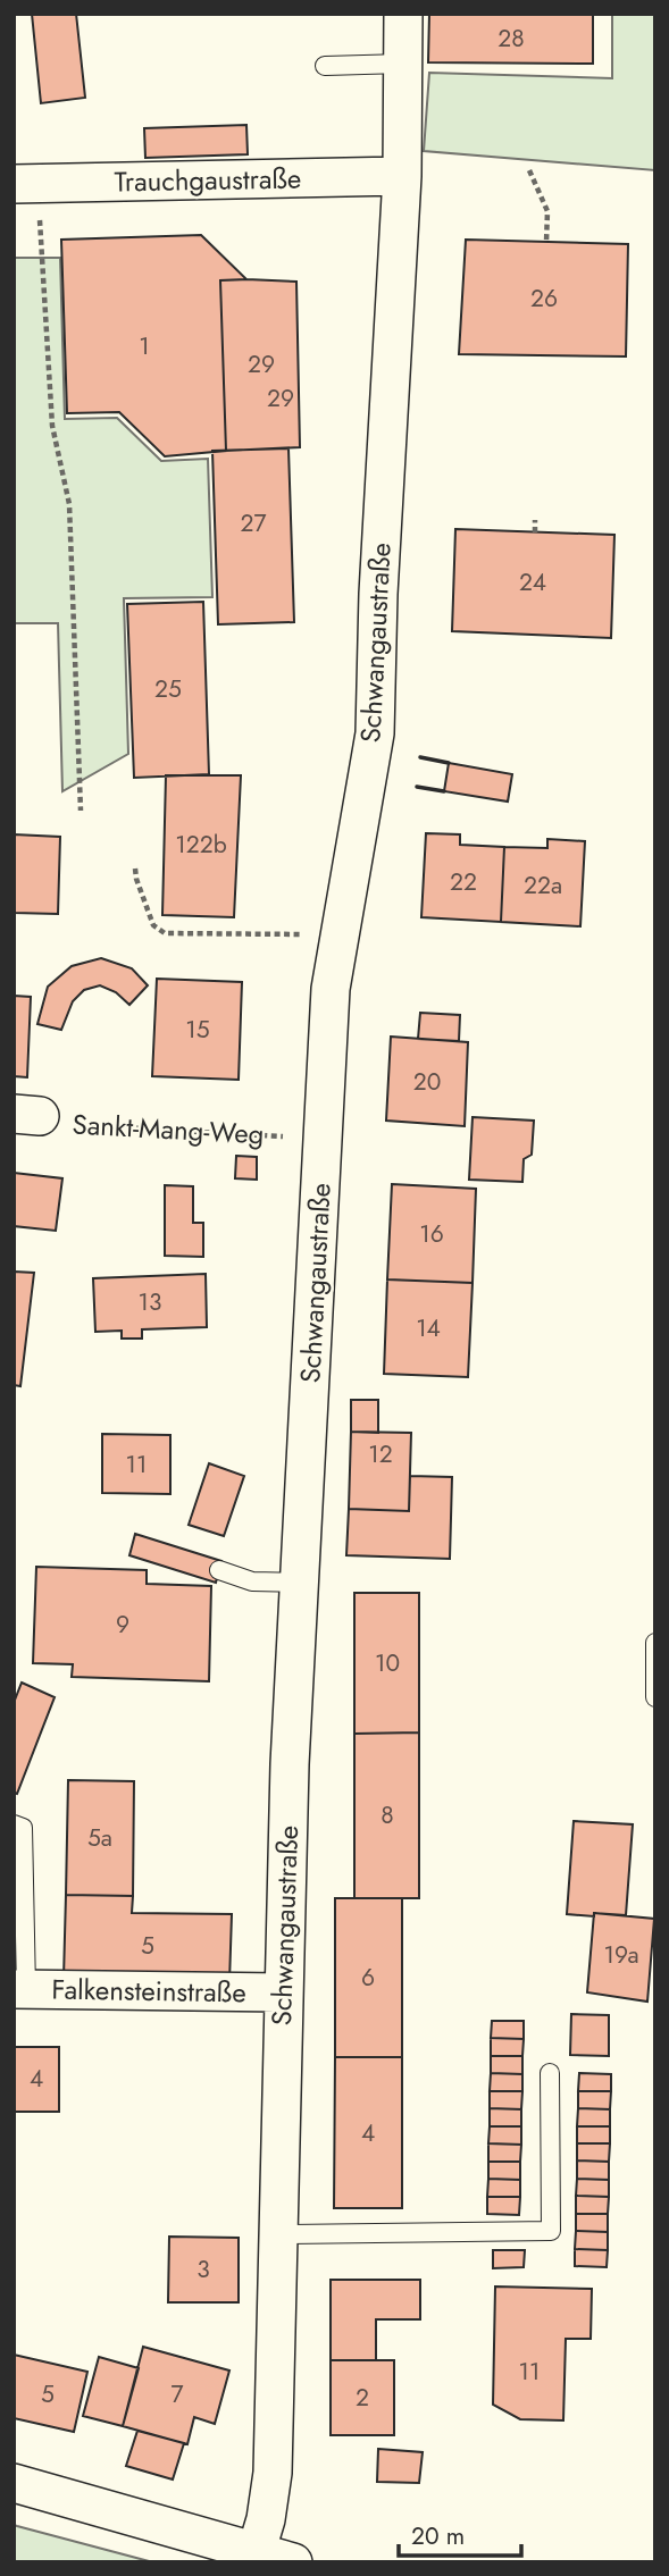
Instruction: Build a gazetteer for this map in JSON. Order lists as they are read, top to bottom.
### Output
{
  "streets": {
    "street": ["Trauchgaustraße", "Schwangaustraße", "Falkensteinstraße"],
    "path": ["Sankt-Mang-Weg"]
  },
  "crossings": [
    ["Trauchgaustraße", "Schwangaustraße"],
    ["Schwangaustraße", "Sankt-Mang-Weg"],
    ["Schwangaustraße", "Falkensteinstraße"]
  ],
  "house_numbers": [
    "28",
    "26",
    "1",
    "29",
    "29",
    "27",
    "24",
    "25",
    "122b",
    "22",
    "22a",
    "15",
    "20",
    "16",
    "13",
    "14",
    "12",
    "11",
    "9",
    "10",
    "8",
    "5a",
    "5",
    "19a",
    "6",
    "4",
    "4",
    "3",
    "11",
    "5",
    "7",
    "2"
  ],
  "scale_bar": "20 m"
}
